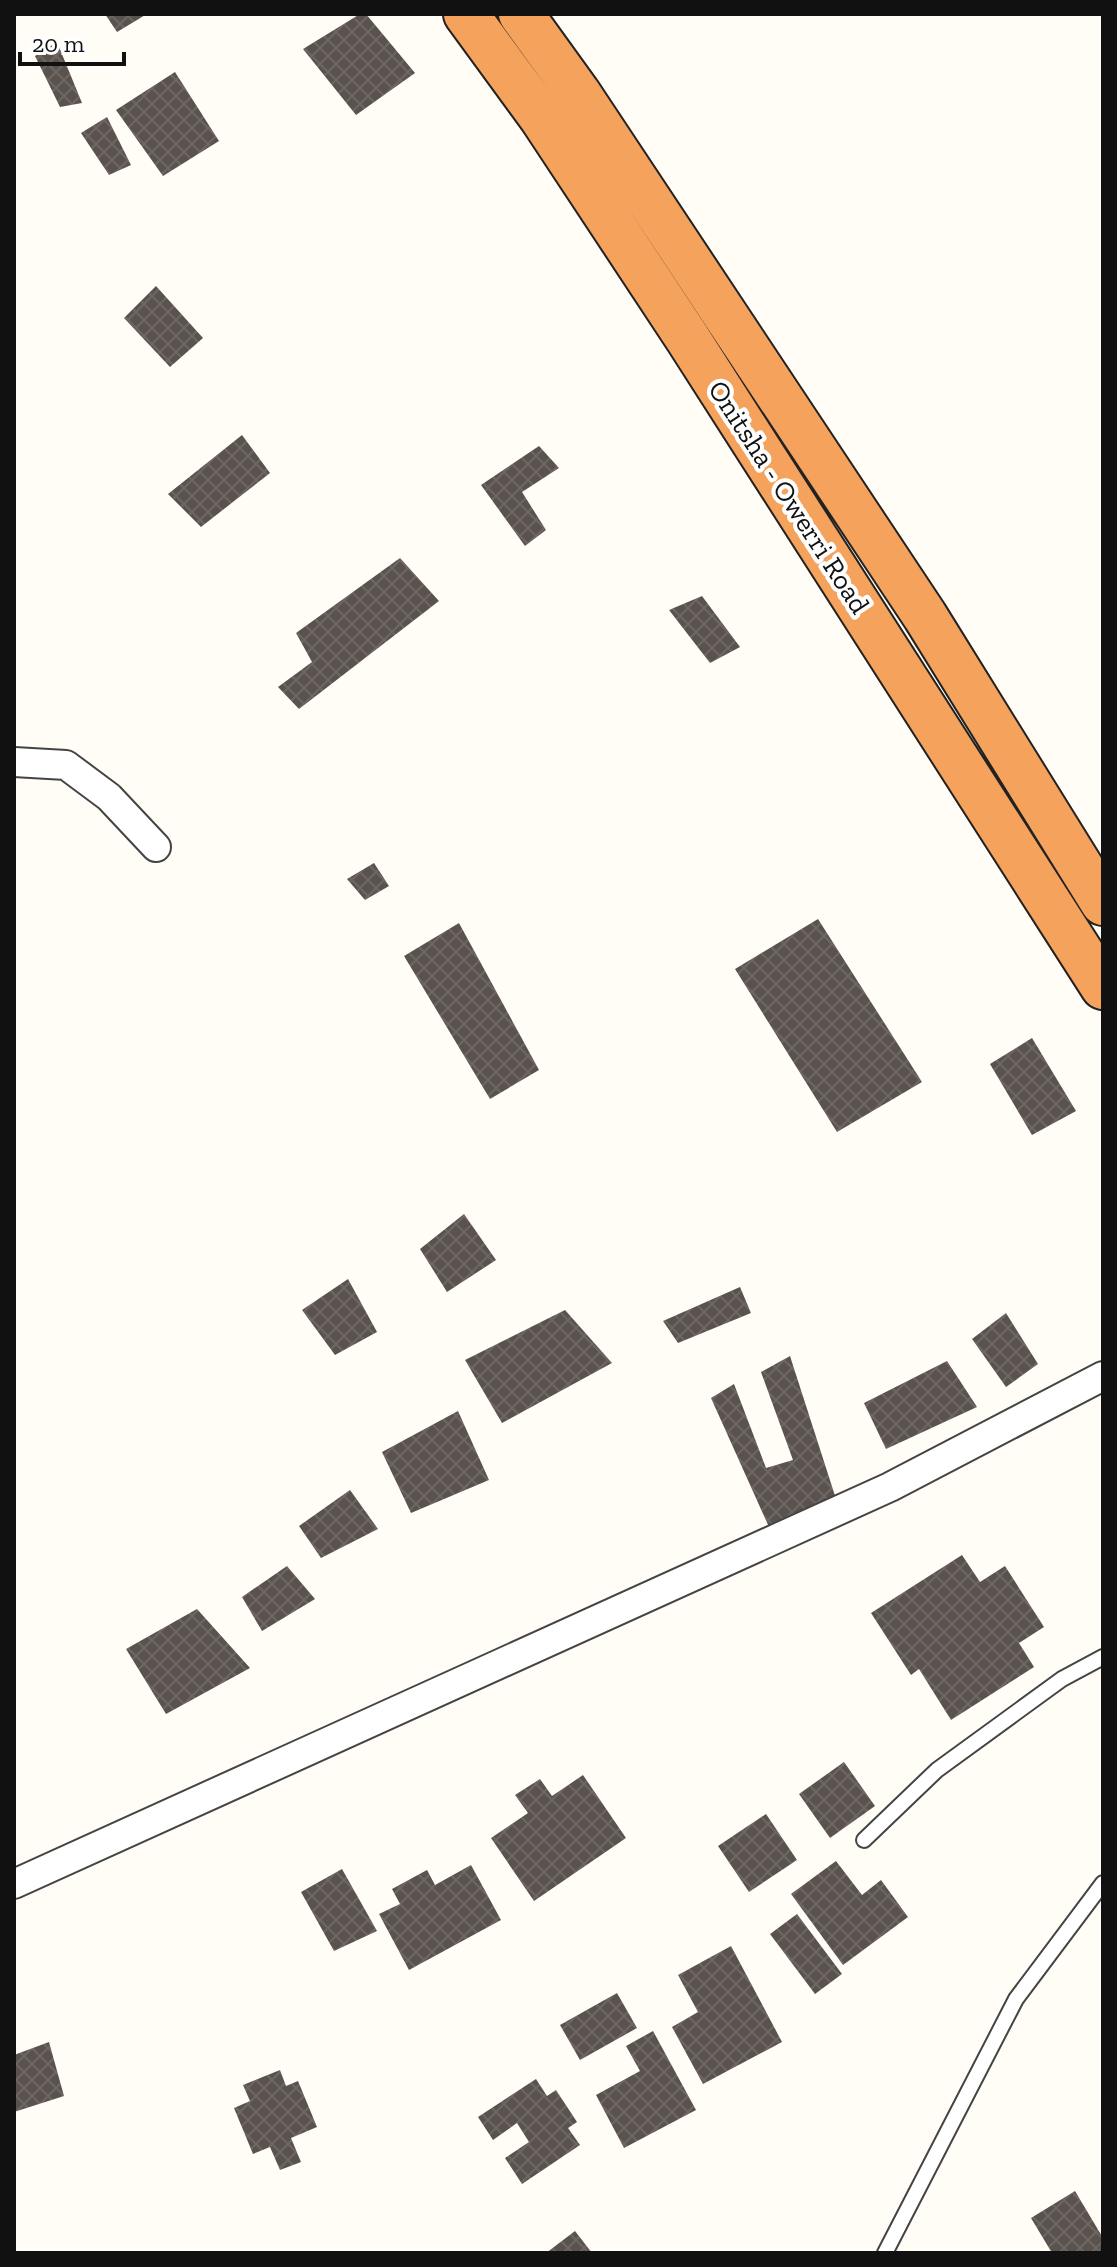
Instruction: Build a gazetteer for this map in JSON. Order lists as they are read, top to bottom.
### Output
{
  "streets": {
    "highway": ["Onitsha - Owerri Road"]
  },
  "scale_bar": "20 m"
}
